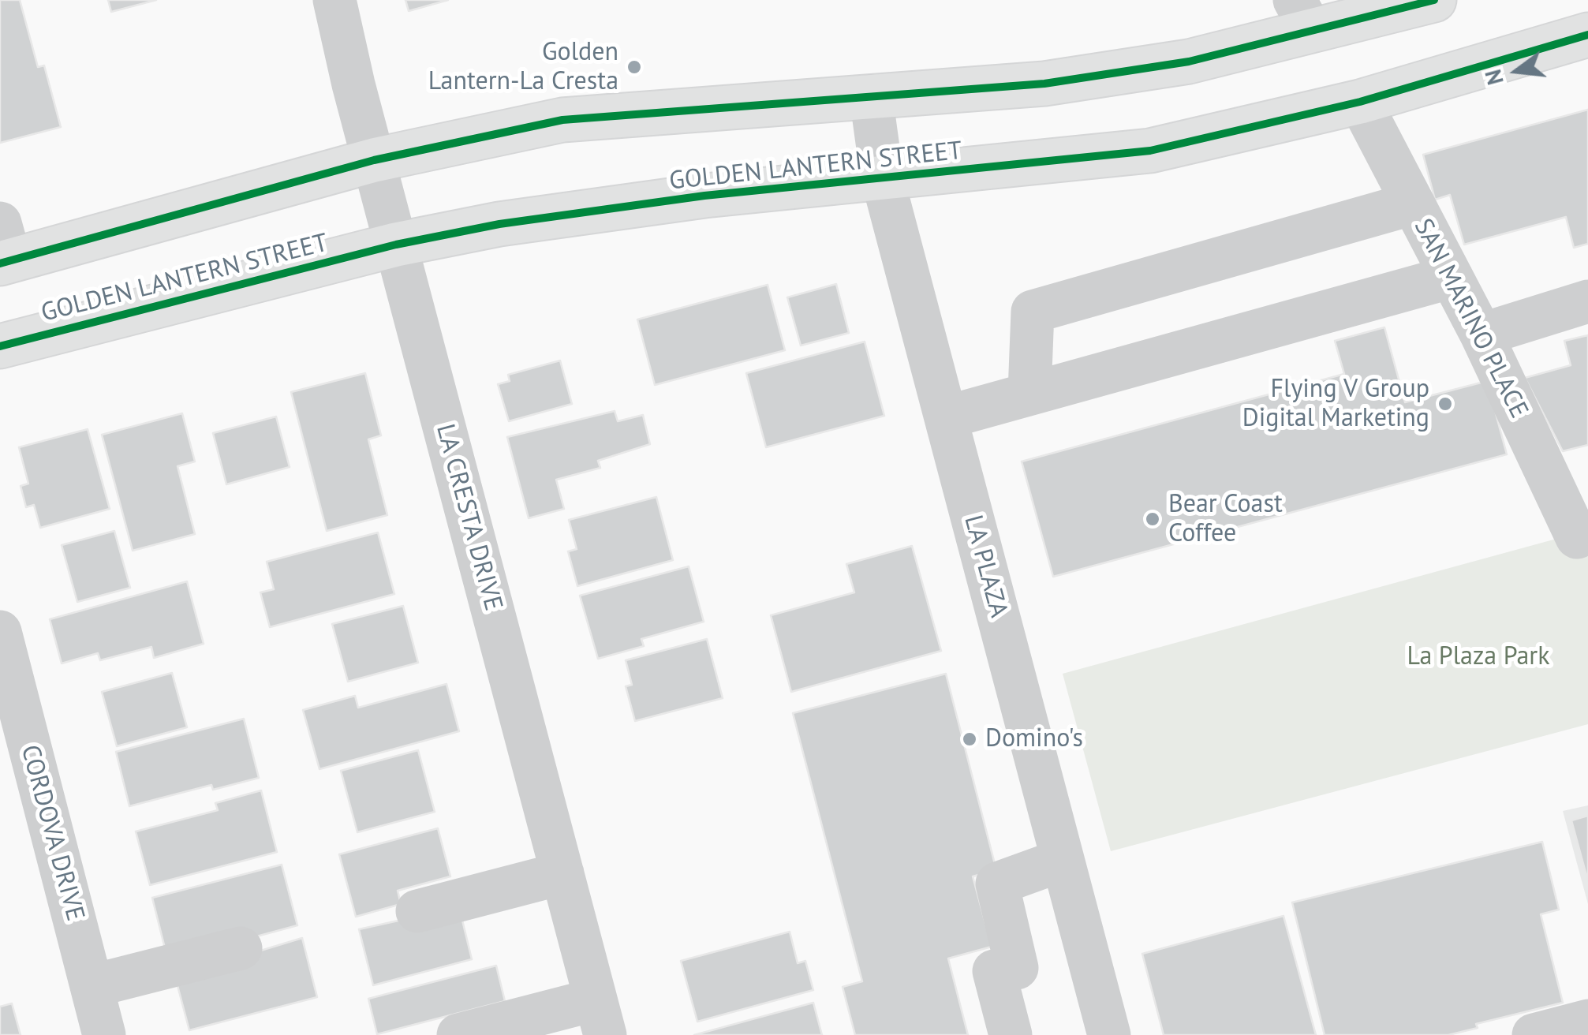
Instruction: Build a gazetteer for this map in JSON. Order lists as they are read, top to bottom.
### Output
{
  "streets": {
    "main road": ["GOLDEN LANTERN STREET"],
    "street": [
      "SAN MARINO PLACE",
      "LA CRESTA DRIVE",
      "LA PLAZA",
      "CORDOVA DRIVE"
    ]
  },
  "crossings": [
    ["GOLDEN LANTERN STREET", "SAN MARINO PLACE"],
    ["GOLDEN LANTERN STREET", "LA CRESTA DRIVE"],
    ["GOLDEN LANTERN STREET", "LA PLAZA"]
  ],
  "parks": ["La Plaza Park"],
  "places": [
    "Golden Lantern-La Cresta",
    "Flying V Group Digital Marketing",
    "Bear Coast Coffee",
    "Domino's"
  ],
  "north": "left"
}
